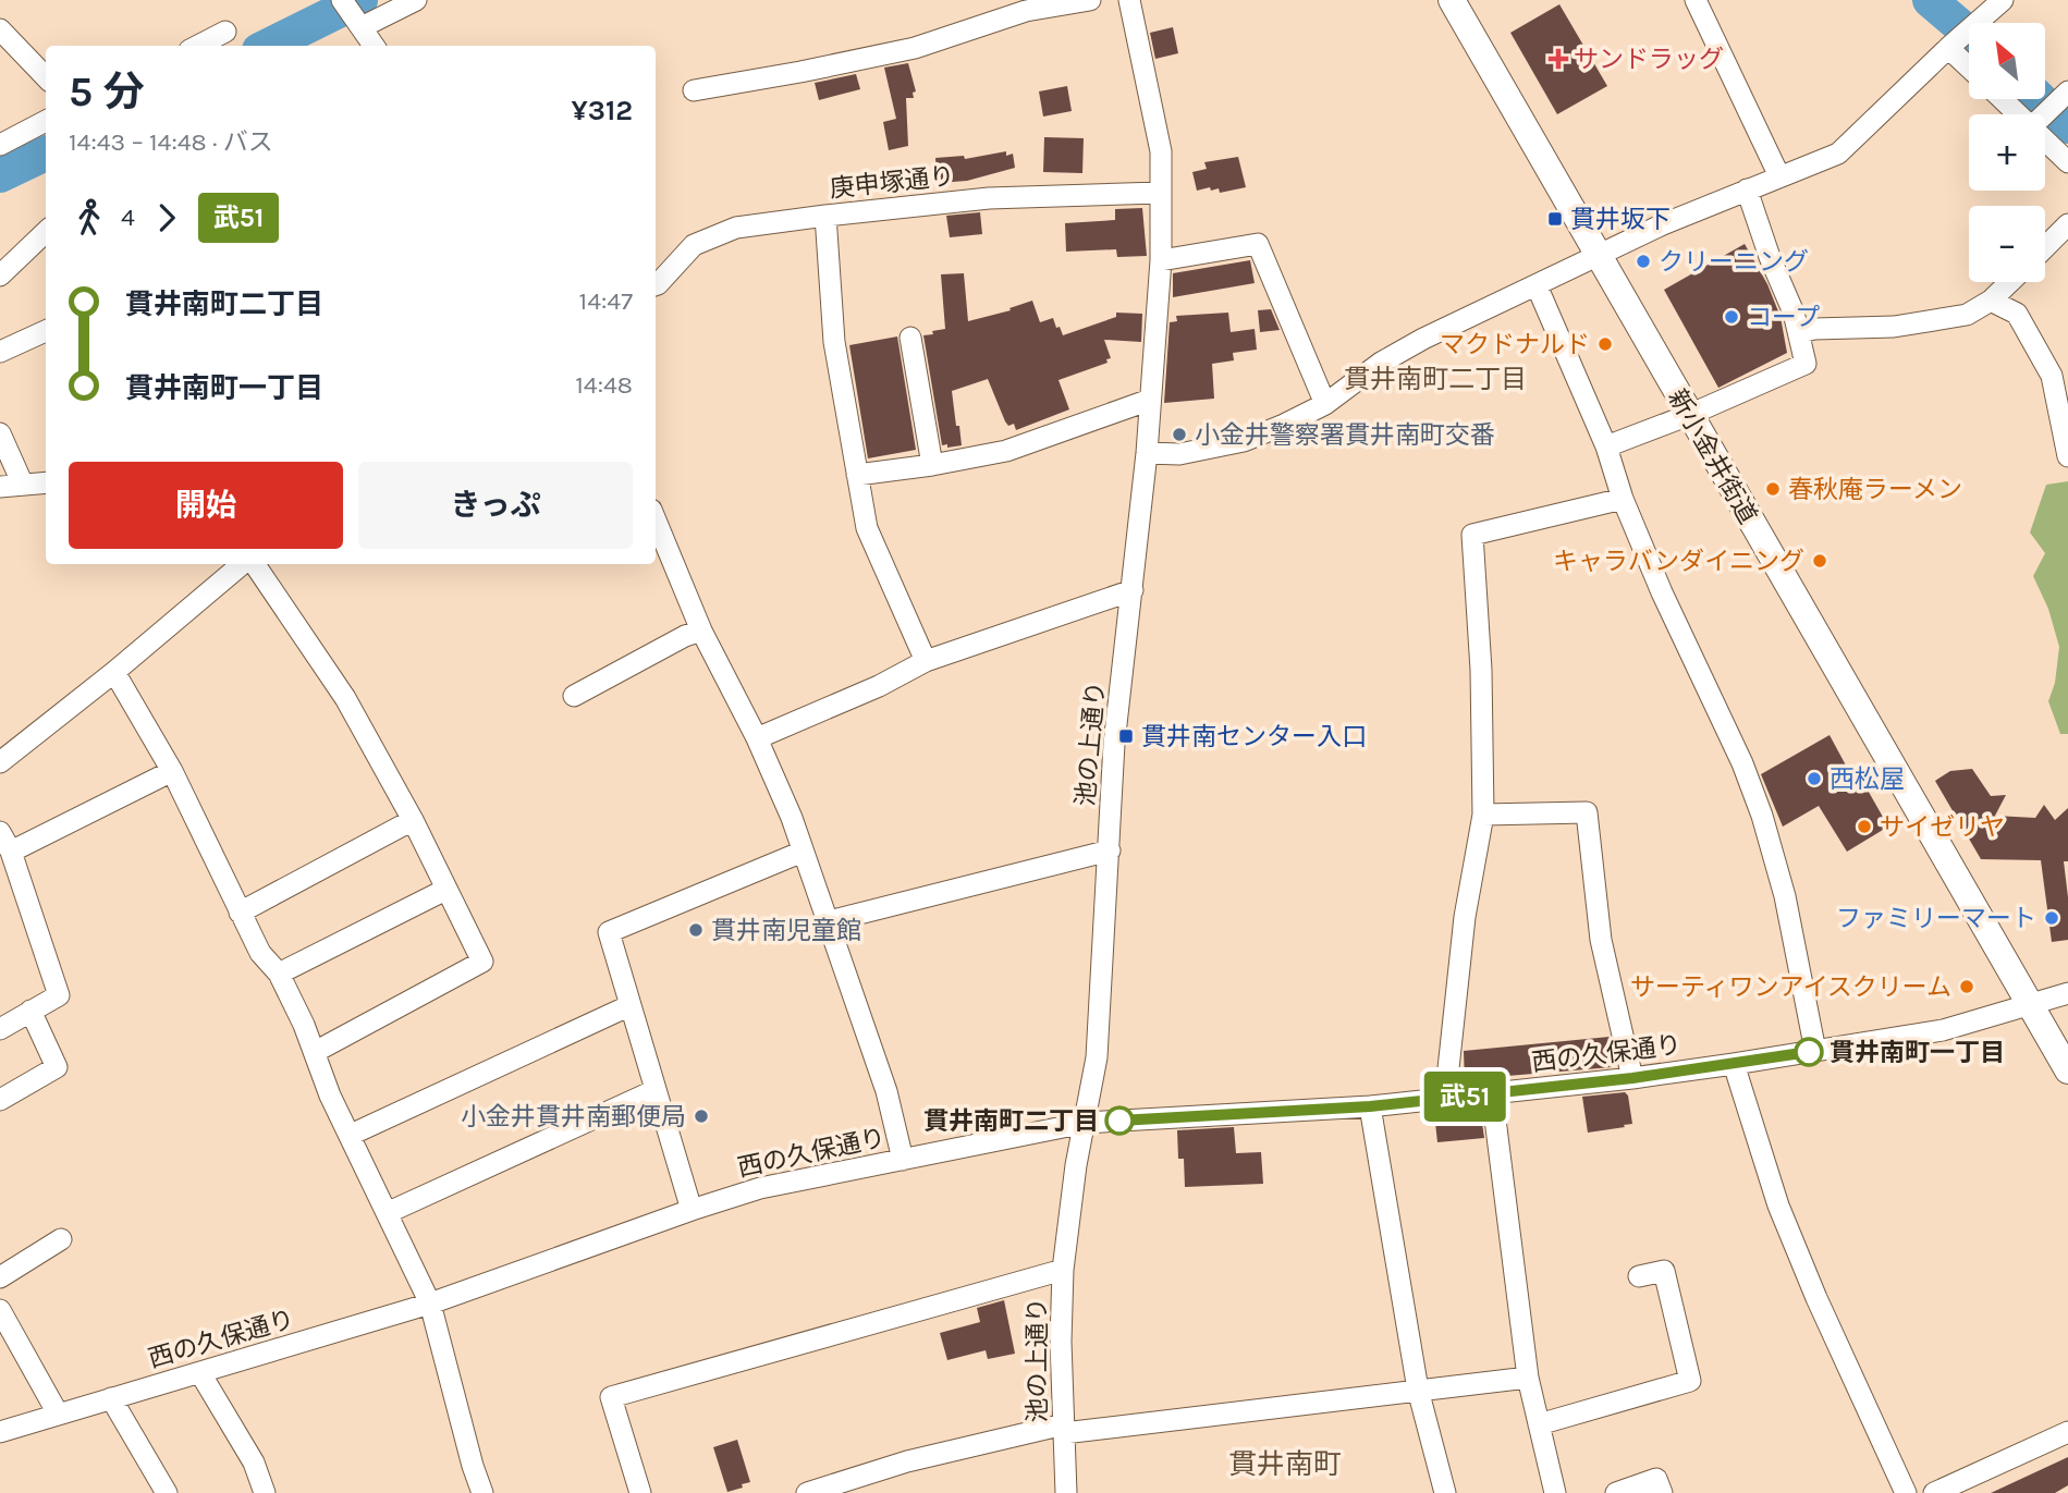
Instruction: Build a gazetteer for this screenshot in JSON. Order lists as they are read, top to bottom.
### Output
{
  "streets": {
    "main road": ["新小金井街道"],
    "street": ["庚申塚通り", "池の上通り", "西の久保通り"]
  },
  "crossings": [
    ["庚申塚通り", "池の上通り"],
    ["新小金井街道", "西の久保通り"],
    ["池の上通り", "西の久保通り"]
  ],
  "districts": ["貫井南町二丁目", "貫井南町"],
  "places": {
    "health": ["サンドラッグ"],
    "transit": ["貫井坂下", "貫井南センター入口"],
    "other": [
      "クリーニング",
      "コープ",
      "マクドナルド",
      "小金井警察署貫井南町交番",
      "春秋庵ラーメン",
      "キャラバンダイニング",
      "西松屋",
      "サイゼリヤ",
      "ファミリーマート",
      "貫井南児童館",
      "サーティワンアイスクリーム",
      "貫井南町一丁目",
      "小金井貫井南郵便局",
      "貫井南町二丁目"
    ]
  },
  "lines": ["bus line 武51"],
  "north": "top left",
  "page": {
    "on_map": "武51",
    "map_buttons": ["+", "−"],
    "heading": ["5 分", "14:43 – 14:48 · バス", "¥312"],
    "legs": ["4", "武51"],
    "list": [
      {
        "name": "貫井南町二丁目",
        "value": "14:47"
      },
      {
        "name": "貫井南町一丁目",
        "value": "14:48"
      }
    ],
    "buttons": ["開始", "きっぷ"]
  }
}
